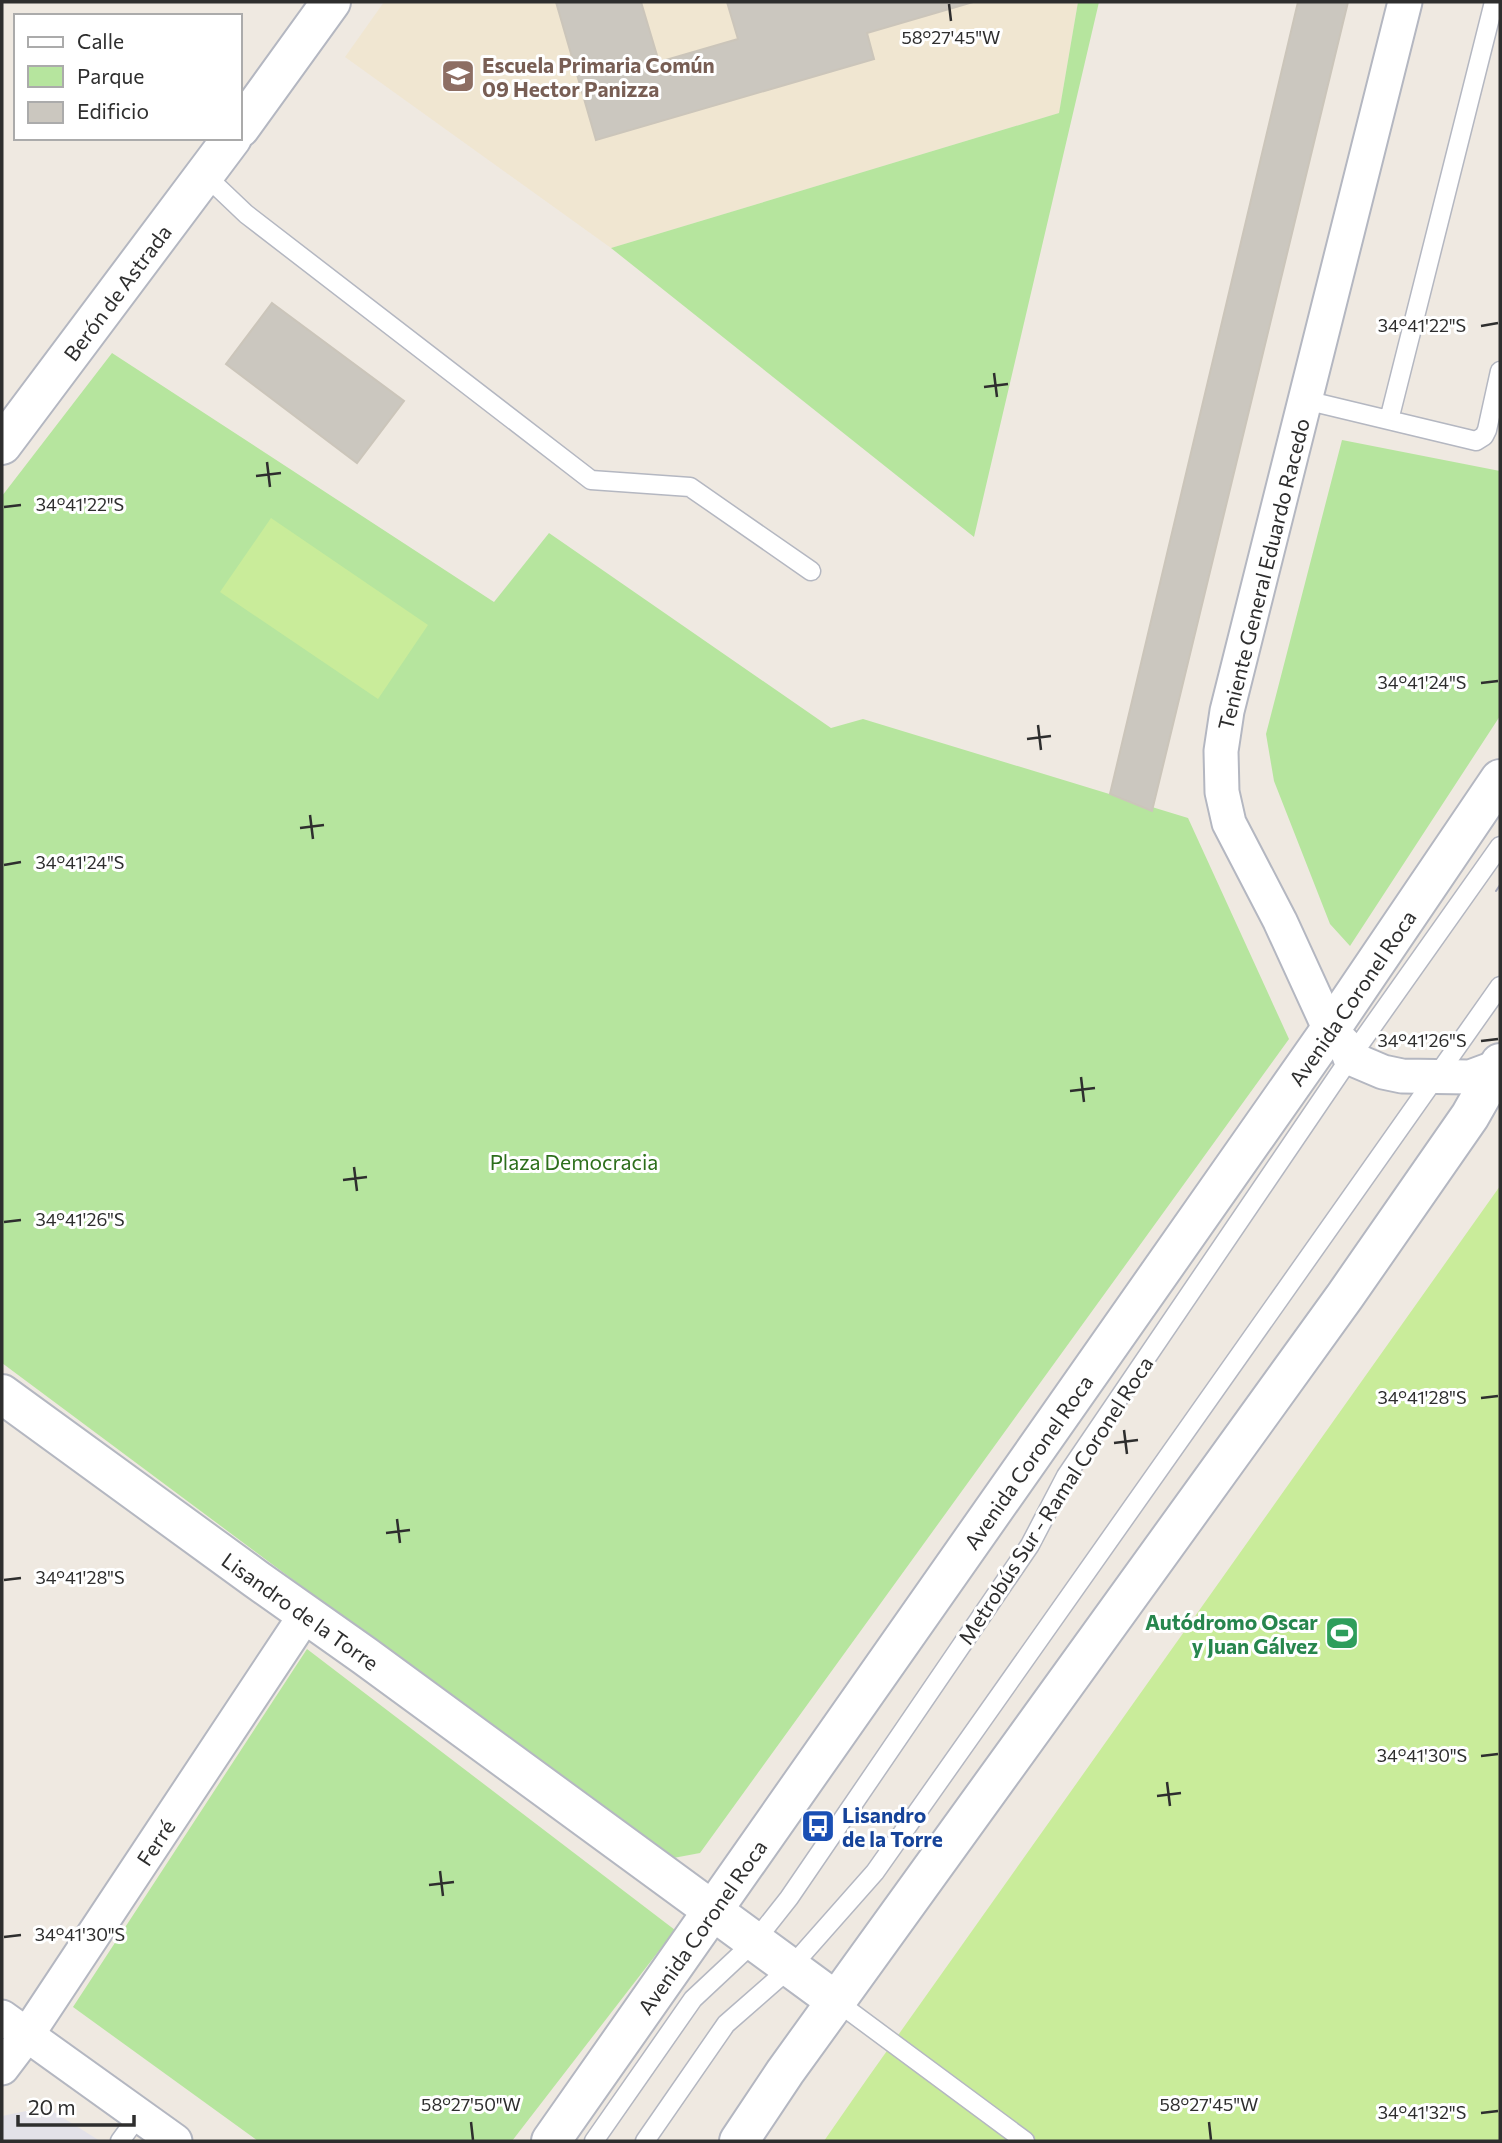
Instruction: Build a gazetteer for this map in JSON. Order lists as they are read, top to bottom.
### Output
{
  "streets": {
    "main road": ["Berón de Astrada", "Avenida Coronel Roca", "Lisandro de la Torre"],
    "street": ["Teniente General Eduardo Racedo", "Ferré"],
    "lane": ["Metrobús Sur - Ramal Coronel Roca"]
  },
  "crossings": [
    ["Teniente General Eduardo Racedo", "Avenida Coronel Roca"],
    ["Teniente General Eduardo Racedo", "Metrobús Sur - Ramal Coronel Roca"],
    ["Avenida Coronel Roca", "Metrobús Sur - Ramal Coronel Roca"],
    ["Avenida Coronel Roca", "Lisandro de la Torre"],
    ["Metrobús Sur - Ramal Coronel Roca", "Lisandro de la Torre"],
    ["Lisandro de la Torre", "Ferré"]
  ],
  "parks": ["Plaza Democracia"],
  "places": {
    "school or university": ["Escuela Primaria Común 09 Hector Panizza"],
    "sports": ["Autódromo Oscar y Juan Gálvez"],
    "bus stop": ["Lisandro de la Torre"]
  },
  "legend": ["Calle", "Parque", "Edificio"],
  "scale_bar": "20 m",
  "coordinates": [
    "58°27'45\"W",
    "34°41'22\"S",
    "34°41'24\"S",
    "34°41'26\"S",
    "34°41'28\"S",
    "34°41'30\"S",
    "58°27'50\"W",
    "34°41'32\"S"
  ]
}
